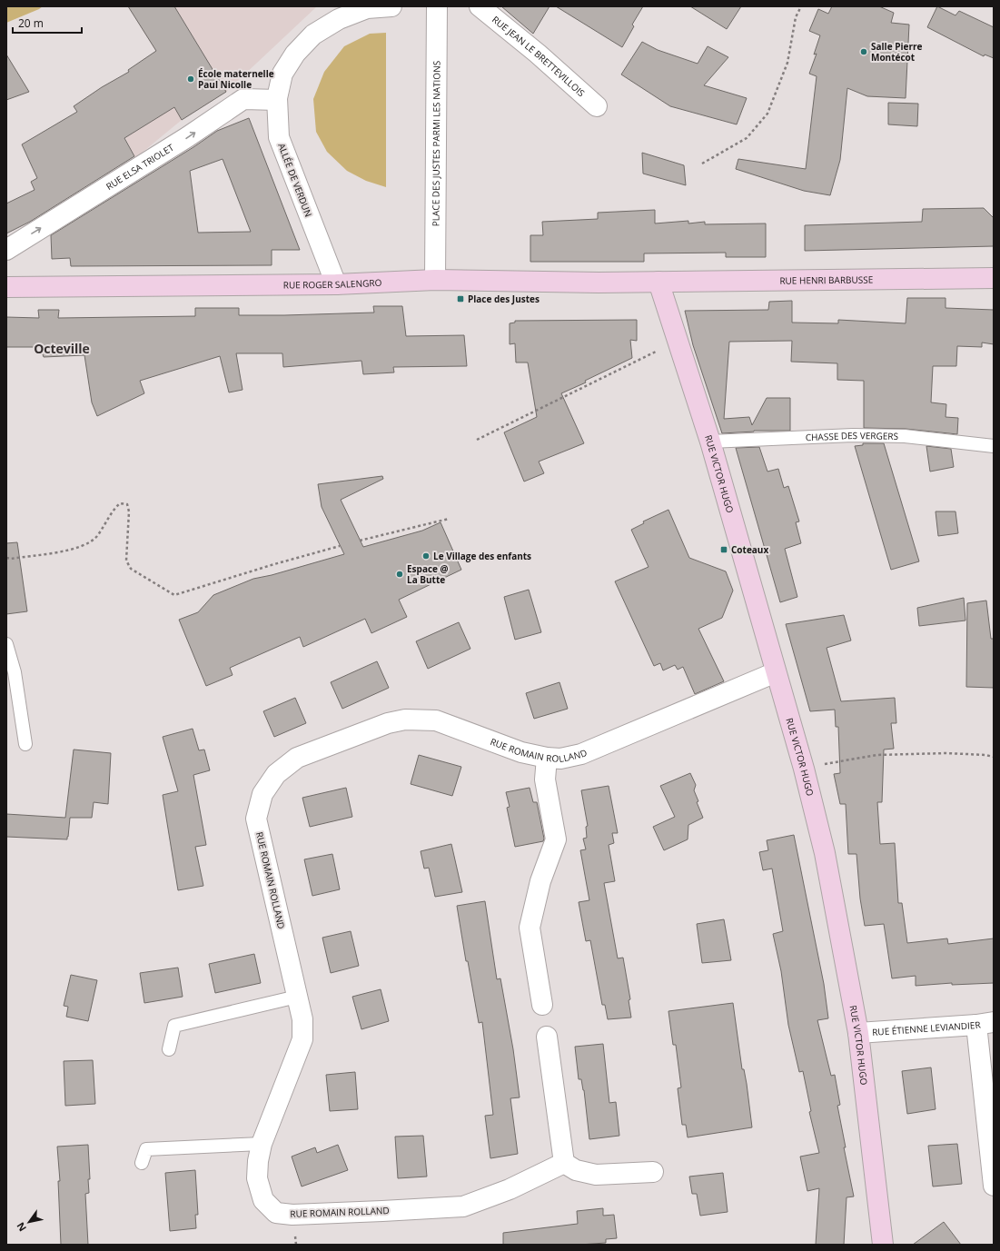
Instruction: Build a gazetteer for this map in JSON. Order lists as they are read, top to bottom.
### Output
{
  "streets": {
    "main road": ["RUE HENRI BARBUSSE", "RUE ROGER SALENGRO", "RUE VICTOR HUGO"],
    "street": [
      "RUE JEAN LE BRETTEVILLOIS",
      "PLACE DES JUSTES PARMI LES NATIONS",
      "RUE ELSA TRIOLET",
      "ALLÉE DE VERDUN",
      "RUE ROMAIN ROLLAND",
      "RUE ÉTIENNE LEVIANDIER"
    ],
    "lane": ["CHASSE DES VERGERS"]
  },
  "crossings": [
    ["PLACE DES JUSTES PARMI LES NATIONS", "RUE ROGER SALENGRO"],
    ["RUE ELSA TRIOLET", "ALLÉE DE VERDUN"],
    ["ALLÉE DE VERDUN", "RUE ROGER SALENGRO"],
    ["RUE HENRI BARBUSSE", "RUE ROGER SALENGRO"],
    ["RUE HENRI BARBUSSE", "RUE VICTOR HUGO"],
    ["RUE ROGER SALENGRO", "RUE VICTOR HUGO"],
    ["CHASSE DES VERGERS", "RUE VICTOR HUGO"],
    ["RUE VICTOR HUGO", "RUE ROMAIN ROLLAND"],
    ["RUE VICTOR HUGO", "RUE ÉTIENNE LEVIANDIER"]
  ],
  "one_way": ["RUE ELSA TRIOLET"],
  "districts": ["Octeville"],
  "places": {
    "other": [
      "Salle Pierre Montécot",
      "École maternelle Paul Nicolle",
      "Le Village des enfants",
      "Espace @ La Butte"
    ],
    "transit": ["Place des Justes", "Coteaux"]
  },
  "scale_bar": "20 m",
  "north": "bottom left"
}
